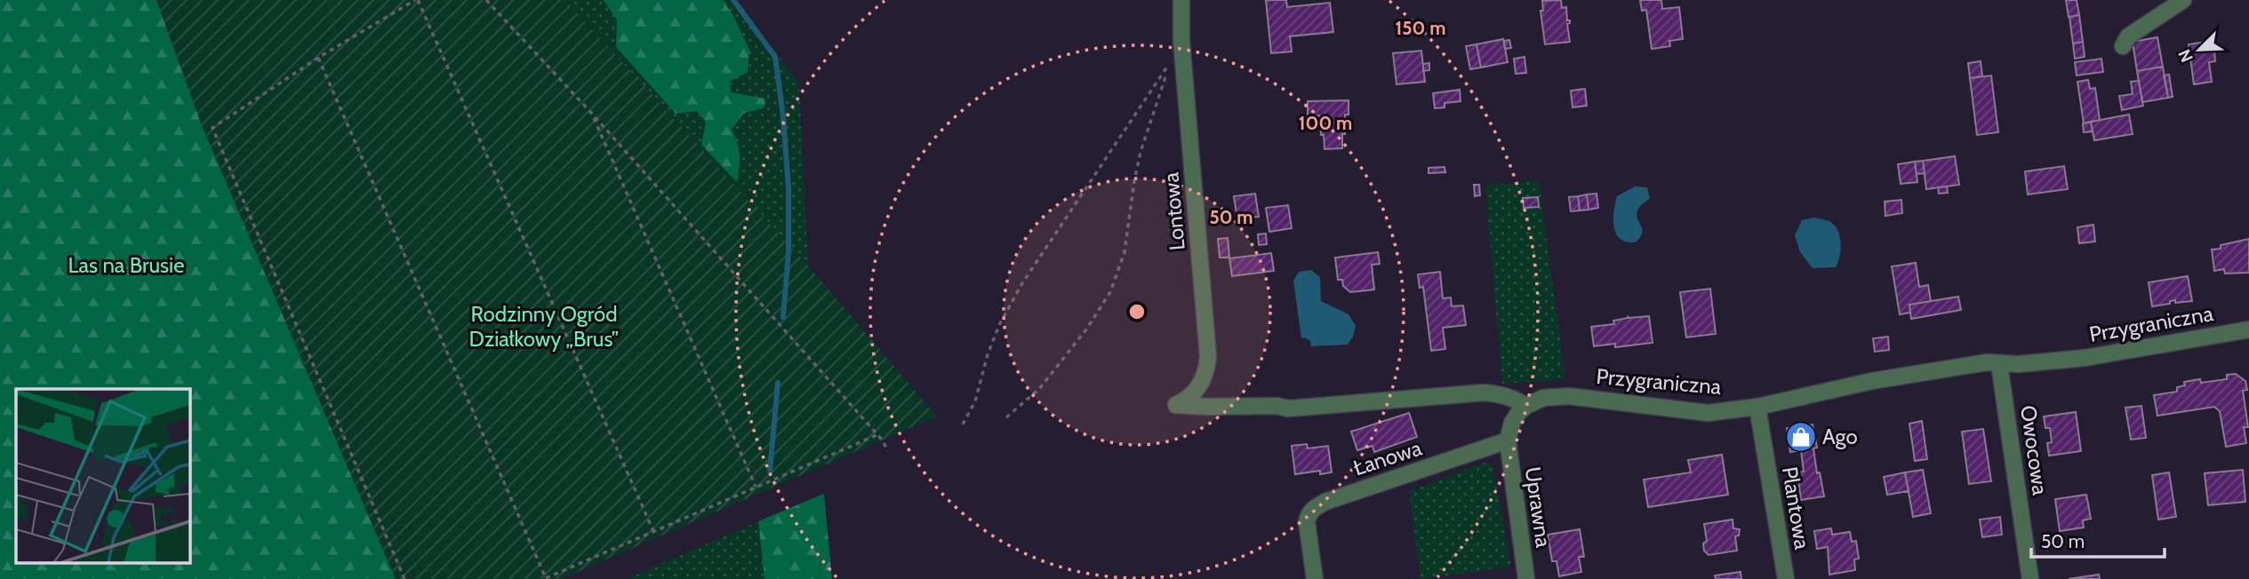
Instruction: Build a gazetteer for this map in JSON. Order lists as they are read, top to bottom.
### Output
{
  "streets": {
    "street": [
      "Lontowa",
      "Przygraniczna",
      "Owocowa",
      "Łanowa",
      "Uprawna",
      "Plantowa"
    ]
  },
  "crossings": [
    ["Lontowa", "Przygraniczna"],
    ["Przygraniczna", "Owocowa"],
    ["Przygraniczna", "Plantowa"],
    ["Łanowa", "Uprawna"]
  ],
  "parks": ["Las na Brusie", "Rodzinny Ogród Działkowy „Brus”"],
  "places": {
    "shop": ["Ago"]
  },
  "scale_bar": "50 m",
  "north": "bottom left",
  "rings": ["150 m", "100 m", "50 m"]
}
